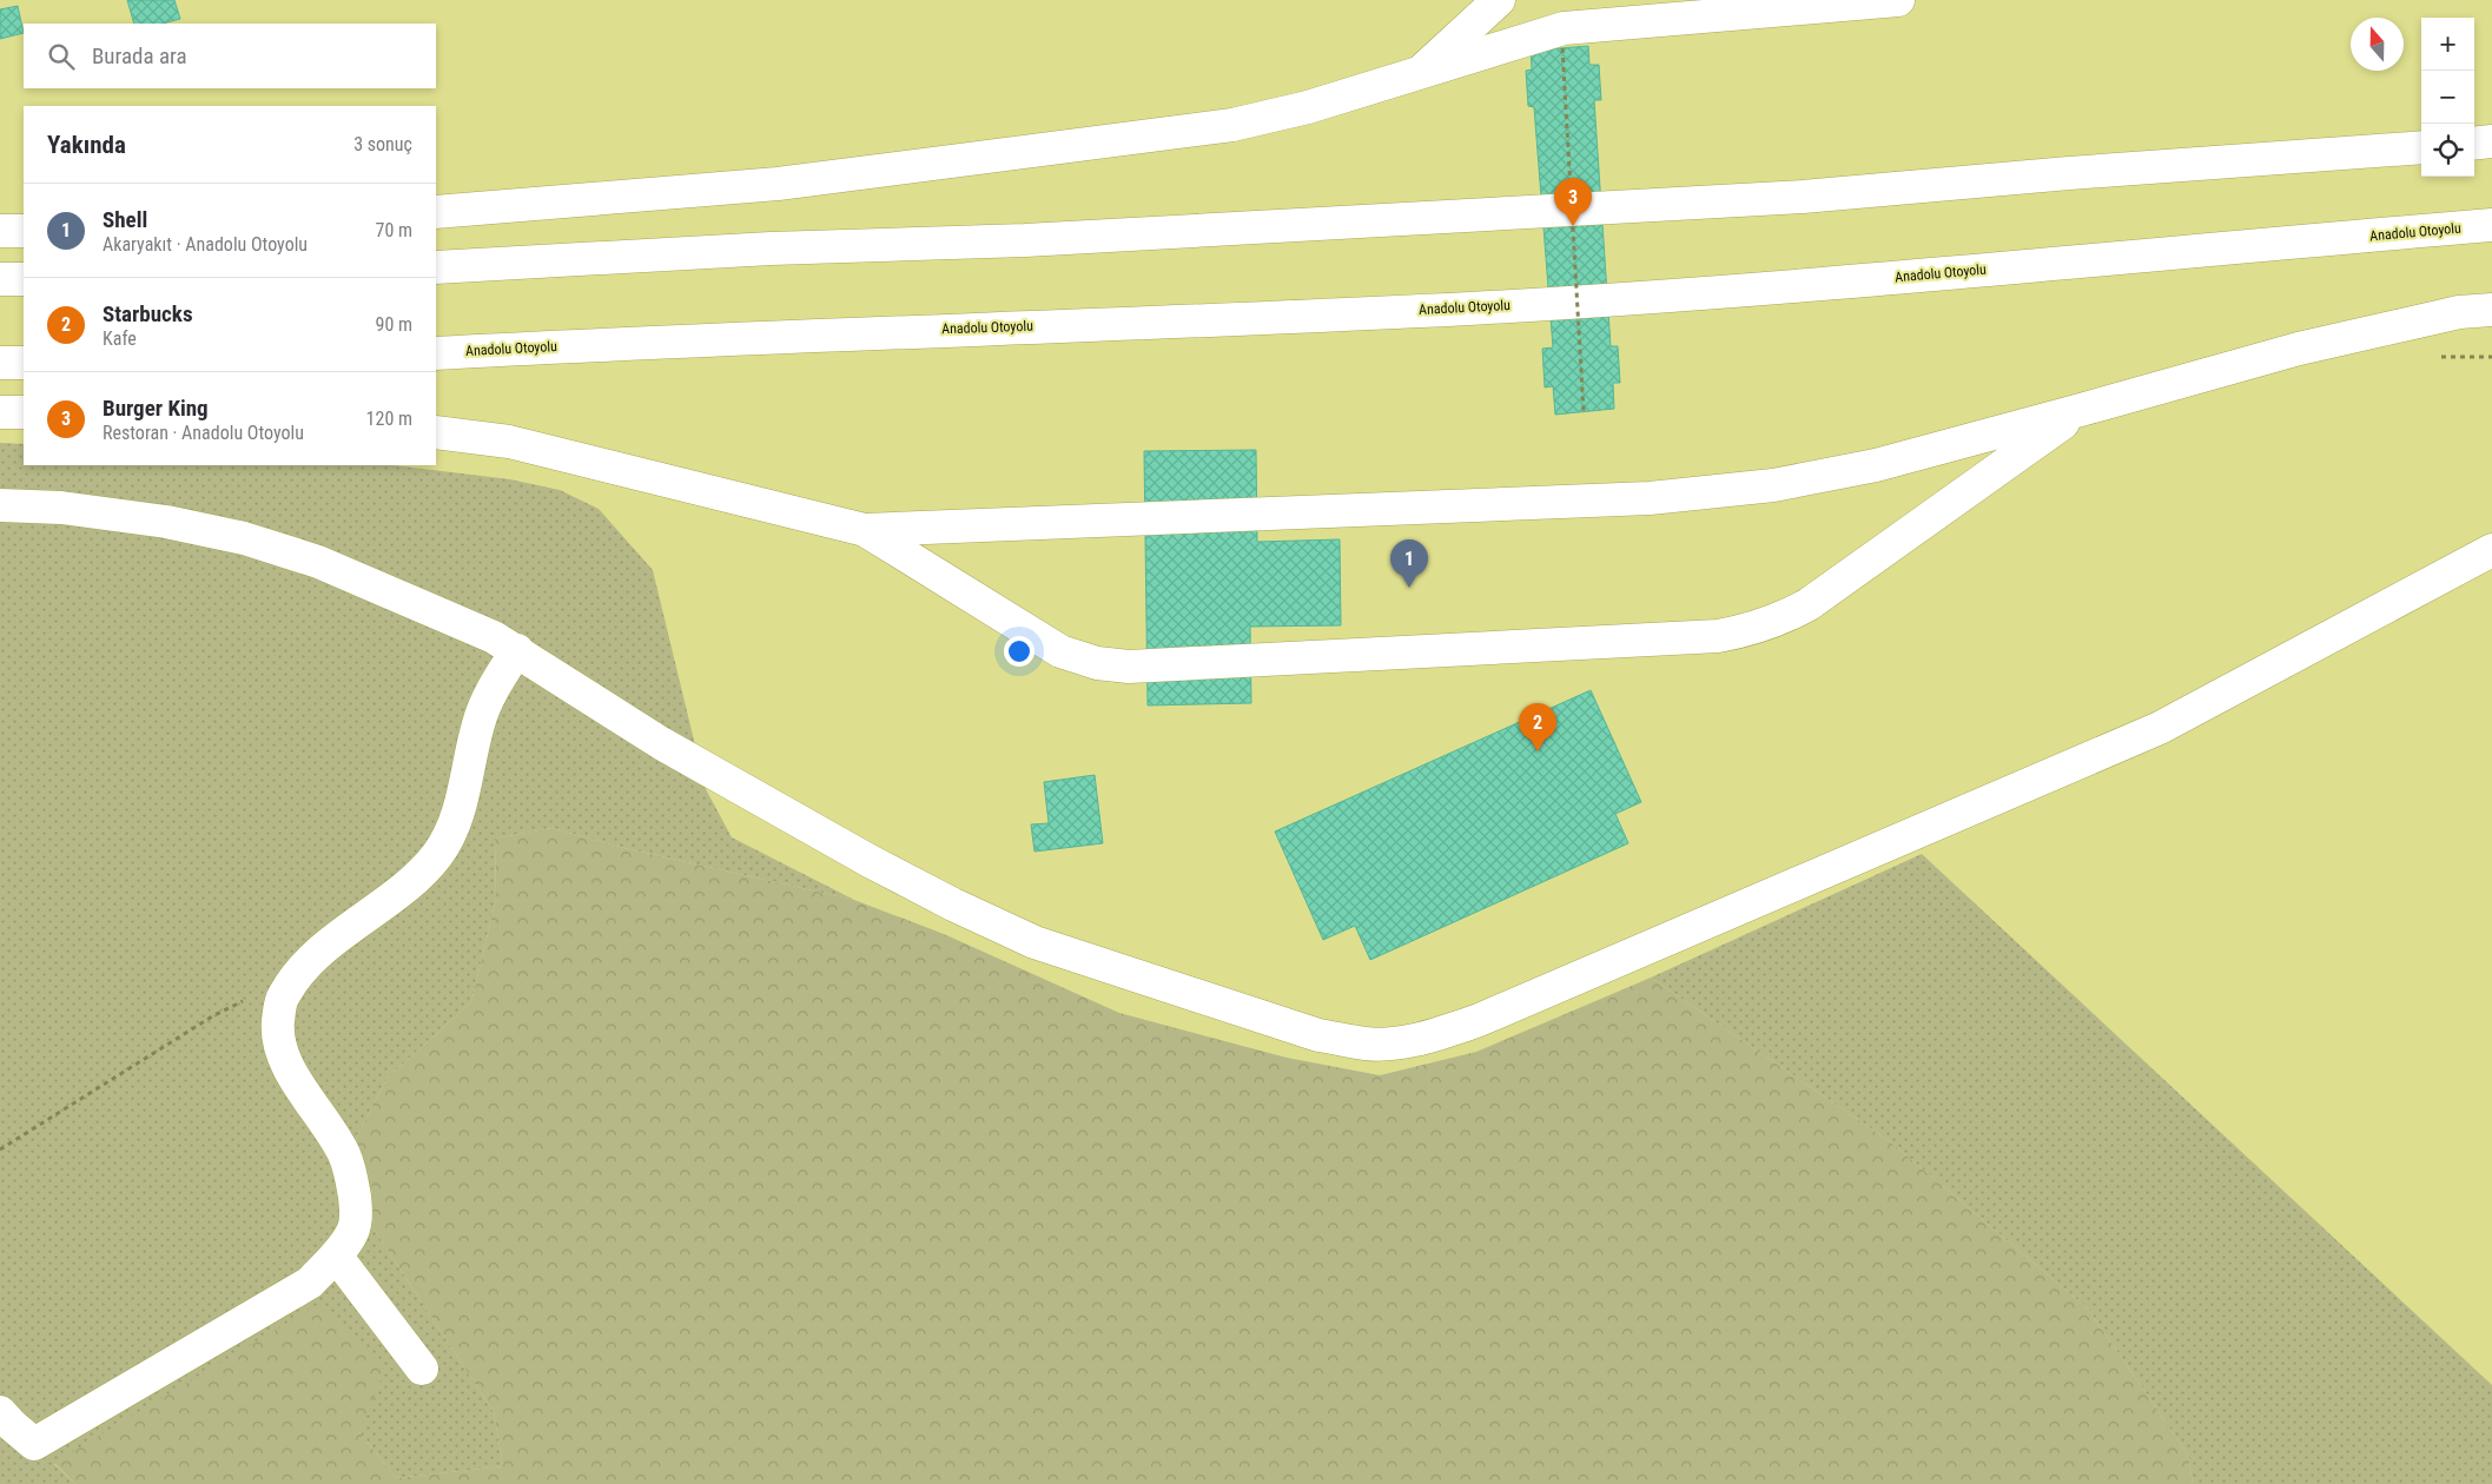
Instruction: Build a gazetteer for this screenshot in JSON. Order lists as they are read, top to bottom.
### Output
{
  "streets": {
    "main road": ["Anadolu Otoyolu"]
  },
  "north": "top",
  "page": {
    "map_buttons": ["+", "−"],
    "search": "Burada ara",
    "heading": ["Yakında", "3 sonuç"],
    "pins": ["3", "1", "2"],
    "list": [
      {
        "mark": "1",
        "name": "Shell",
        "note": "Akaryakıt · Anadolu Otoyolu",
        "value": "70 m"
      },
      {
        "mark": "2",
        "name": "Starbucks",
        "note": "Kafe",
        "value": "90 m"
      },
      {
        "mark": "3",
        "name": "Burger King",
        "note": "Restoran · Anadolu Otoyolu",
        "value": "120 m"
      }
    ]
  }
}
